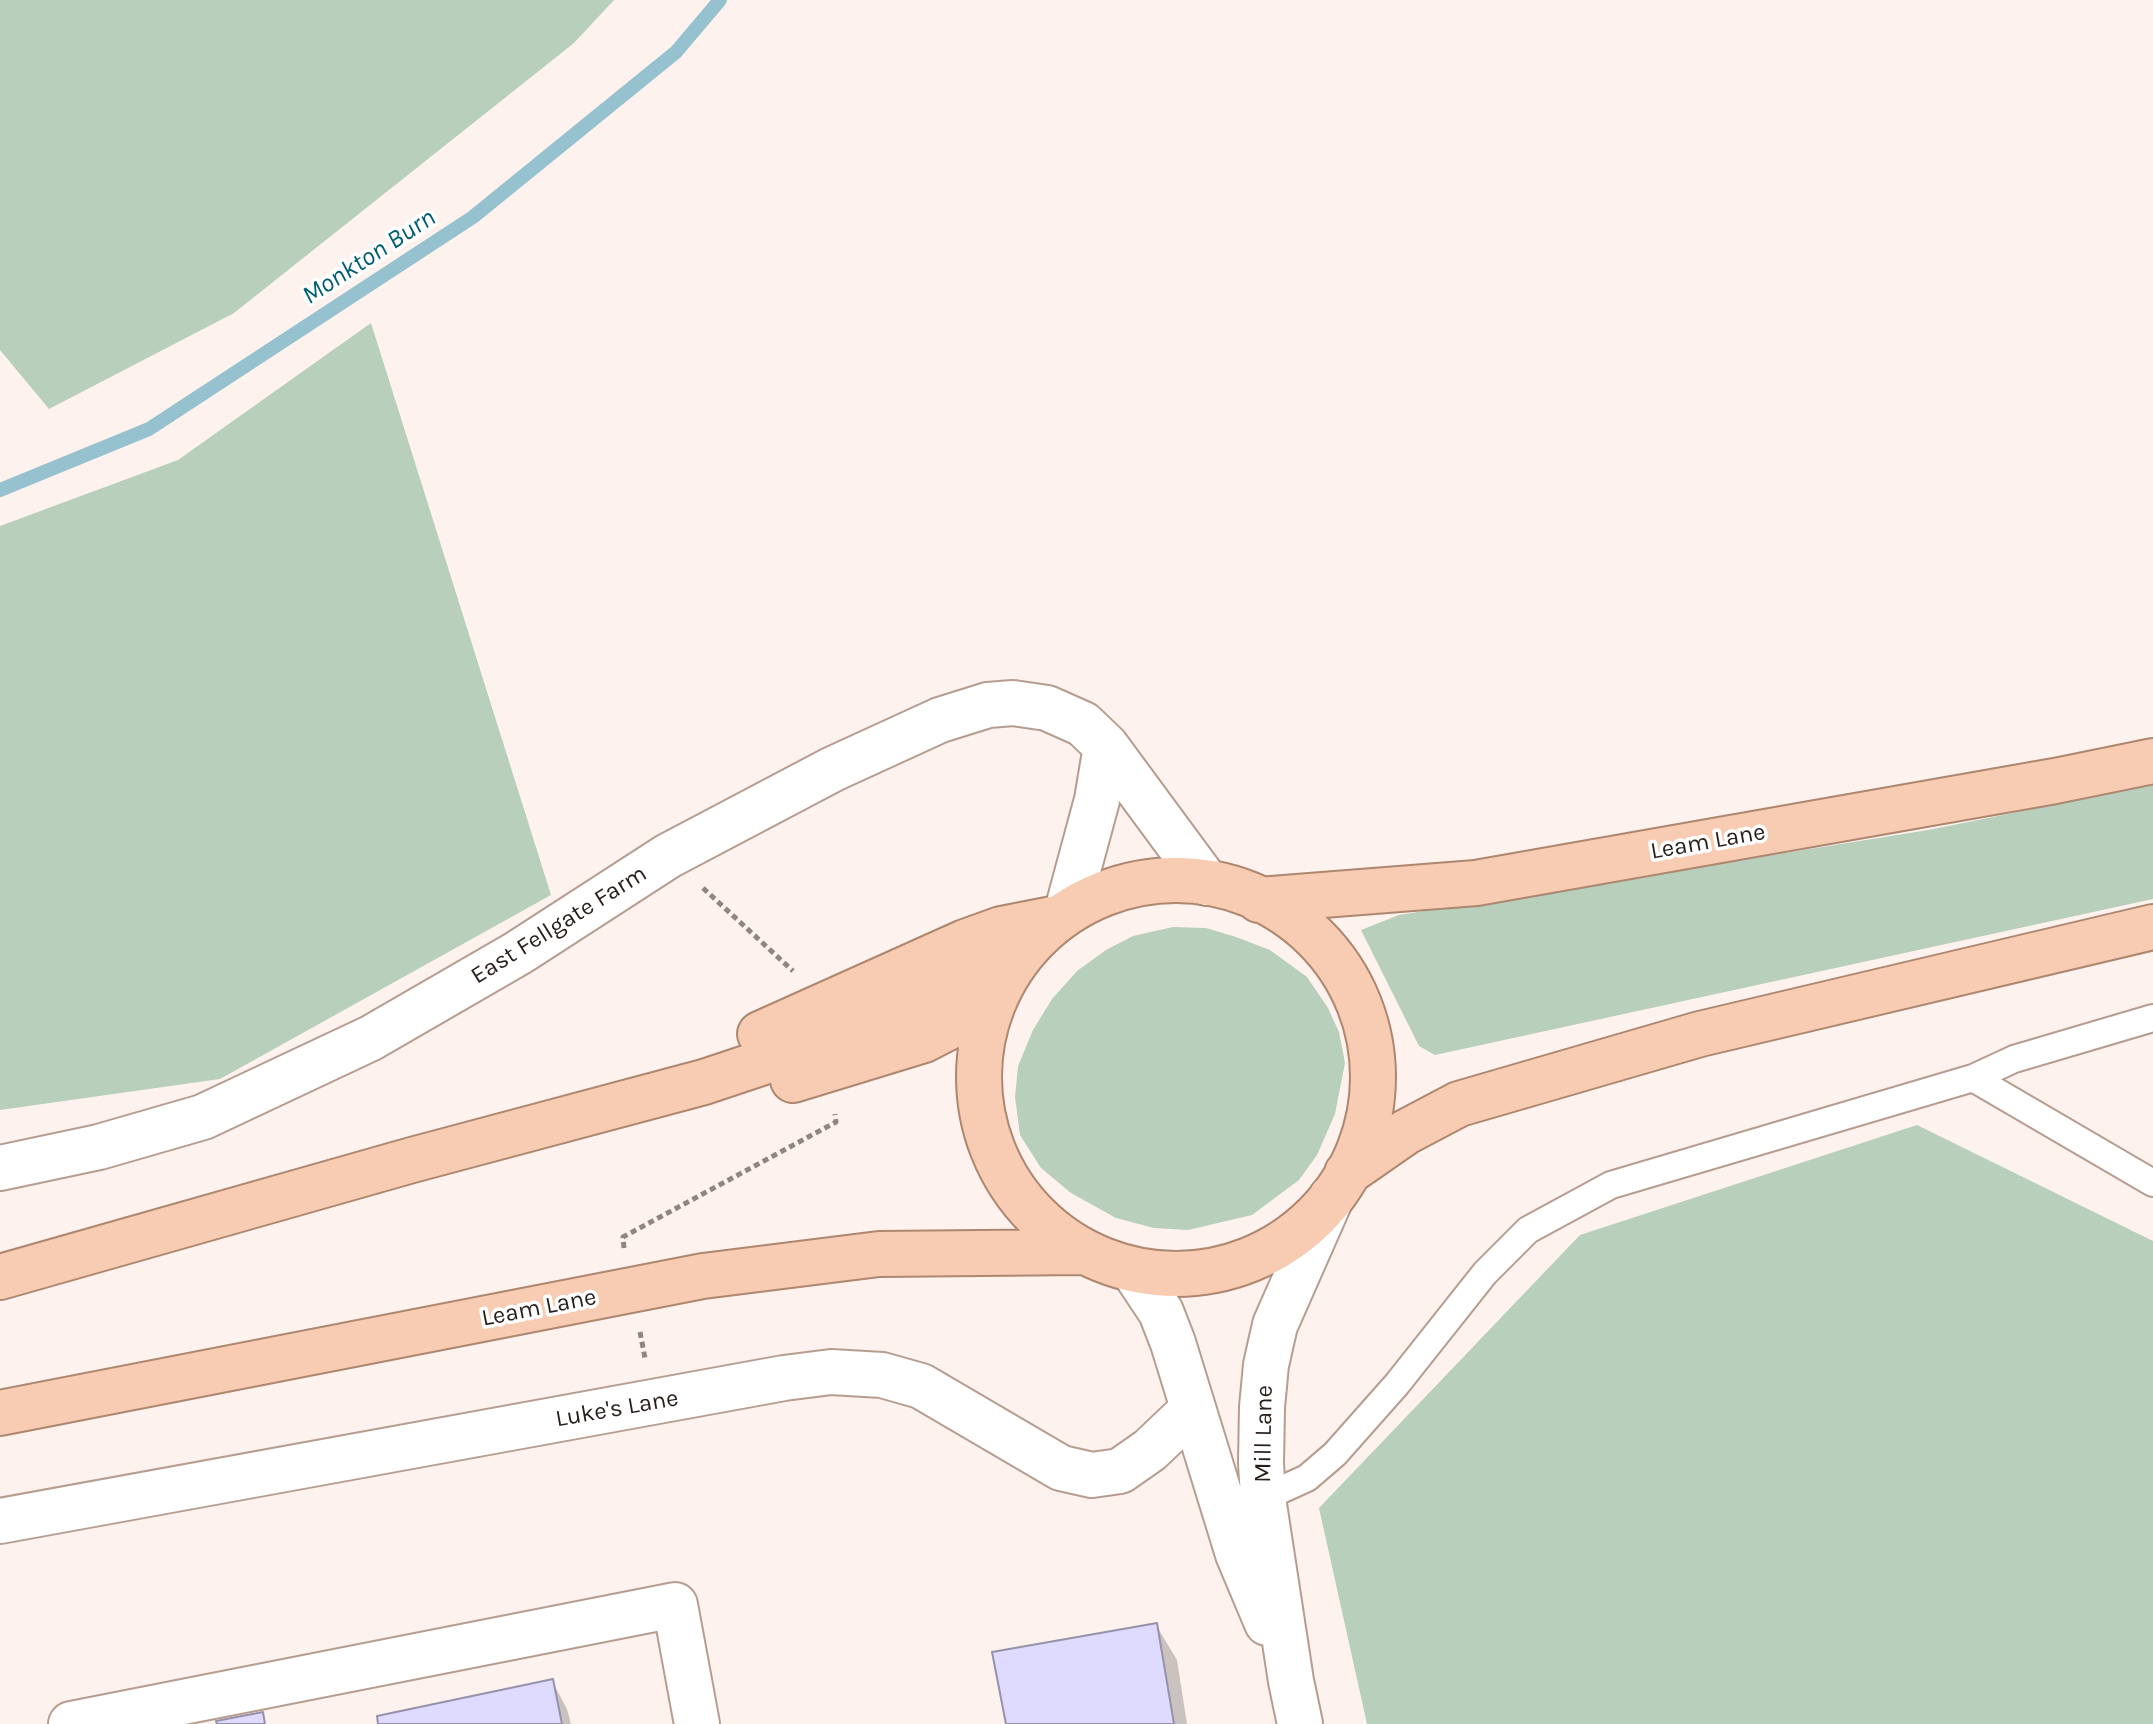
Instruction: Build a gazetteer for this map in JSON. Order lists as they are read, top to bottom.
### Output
{
  "streets": {
    "highway": ["Leam Lane"],
    "street": ["East Fellgate Farm", "Luke's Lane", "Mill Lane"]
  },
  "crossings": [
    ["Leam Lane", "East Fellgate Farm"],
    ["Leam Lane", "Mill Lane"],
    ["Luke's Lane", "Mill Lane"]
  ],
  "water": ["Monkton Burn"]
}
